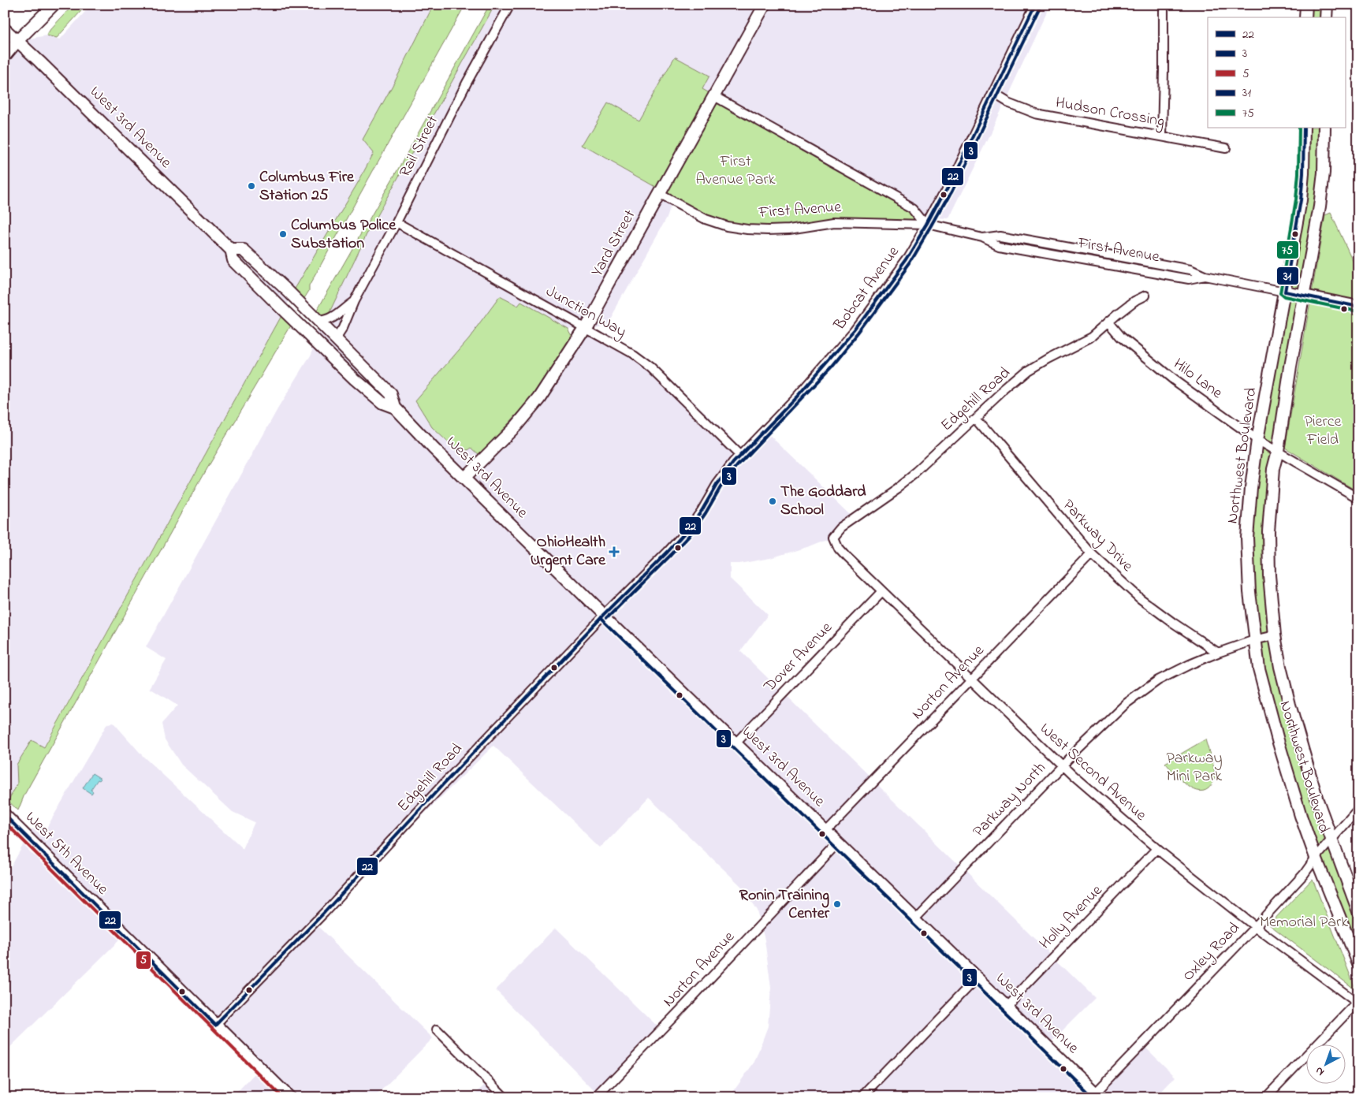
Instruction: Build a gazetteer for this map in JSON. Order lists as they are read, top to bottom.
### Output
{
  "streets": {
    "street": [
      "Hudson Crossing",
      "West 3rd Avenue",
      "Rail Street",
      "First Avenue",
      "Yard Street",
      "Bobcat Avenue",
      "Junction Way",
      "Hilo Lane",
      "Edgehill Road",
      "Northwest Boulevard",
      "Parkway Drive",
      "Dover Avenue",
      "Norton Avenue",
      "West Second Avenue",
      "Parkway North",
      "West 5th Avenue",
      "Holly Avenue",
      "Oxley Road"
    ]
  },
  "crossings": [
    ["Hudson Crossing", "Bobcat Avenue"],
    ["West 3rd Avenue", "Rail Street"],
    ["West 3rd Avenue", "Yard Street"],
    ["West 3rd Avenue", "Edgehill Road"],
    ["West 3rd Avenue", "Dover Avenue"],
    ["West 3rd Avenue", "Norton Avenue"],
    ["West 3rd Avenue", "Parkway North"],
    ["West 3rd Avenue", "Holly Avenue"],
    ["West 3rd Avenue", "Oxley Road"],
    ["Rail Street", "Junction Way"],
    ["First Avenue", "Yard Street"],
    ["First Avenue", "Bobcat Avenue"],
    ["First Avenue", "Northwest Boulevard"],
    ["Yard Street", "Junction Way"],
    ["Bobcat Avenue", "Junction Way"],
    ["Bobcat Avenue", "Edgehill Road"],
    ["Hilo Lane", "Edgehill Road"],
    ["Hilo Lane", "Northwest Boulevard"],
    ["Edgehill Road", "Parkway Drive"],
    ["Edgehill Road", "West Second Avenue"],
    ["Edgehill Road", "West 5th Avenue"],
    ["Northwest Boulevard", "Parkway North"],
    ["Northwest Boulevard", "Oxley Road"],
    ["Parkway Drive", "Norton Avenue"],
    ["Parkway Drive", "Parkway North"],
    ["Dover Avenue", "West Second Avenue"],
    ["Norton Avenue", "West Second Avenue"],
    ["West Second Avenue", "Parkway North"],
    ["West Second Avenue", "Holly Avenue"],
    ["West Second Avenue", "Oxley Road"]
  ],
  "parks": [
    "First Avenue Park",
    "Pierce Field",
    "Parkway Mini Park",
    "Memorial Park"
  ],
  "places": {
    "other": [
      "Columbus Fire Station 25",
      "Columbus Police Substation",
      "The Goddard School",
      "Ronin Training Center"
    ],
    "health": ["OhioHealth Urgent Care"]
  },
  "lines": [
    "transit line 22",
    "transit line 3",
    "transit line 31",
    "transit line 75",
    "transit line 5"
  ],
  "legend": [
    "22",
    "3",
    "5",
    "31",
    "75"
  ],
  "north": "bottom left"
}
